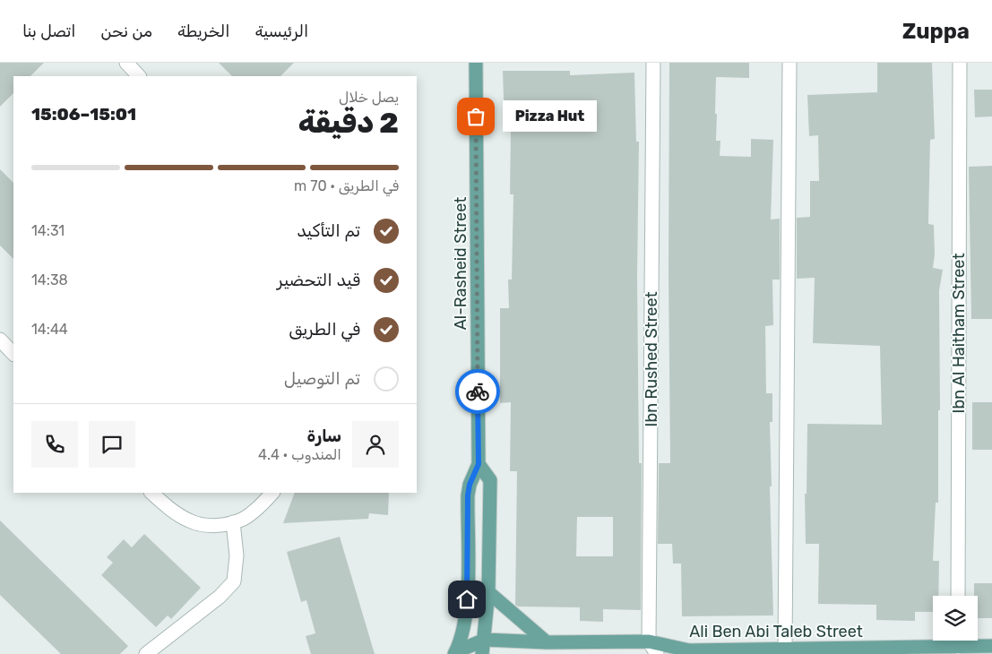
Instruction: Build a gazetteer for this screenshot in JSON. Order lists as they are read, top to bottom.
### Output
{
  "streets": {
    "main road": ["Al-Rasheid Street", "Ali Ben Abi Taleb Street"],
    "street": ["Ibn Al Haitham Street", "Ibn Rushed Street"]
  },
  "crossings": [
    ["Al-Rasheid Street", "Ali Ben Abi Taleb Street"],
    ["Ibn Rushed Street", "Ali Ben Abi Taleb Street"]
  ],
  "places": ["Pizza Hut"],
  "page": {
    "header": "Zuppa",
    "nav": [
      "الرئيسية",
      "الخريطة",
      "من نحن",
      "اتصل بنا"
    ],
    "heading": ["2 دقيقة", "يصل خلال", "15:01–15:06"],
    "panel": ["سارة", "المندوب · 4.4"],
    "bubble": "Pizza Hut",
    "bar": "في الطريق · 70 m",
    "list": [
      ["تم التأكيد", "14:31"],
      ["قيد التحضير", "14:38"],
      ["في الطريق", "14:44"],
      "تم التوصيل"
    ]
  }
}
